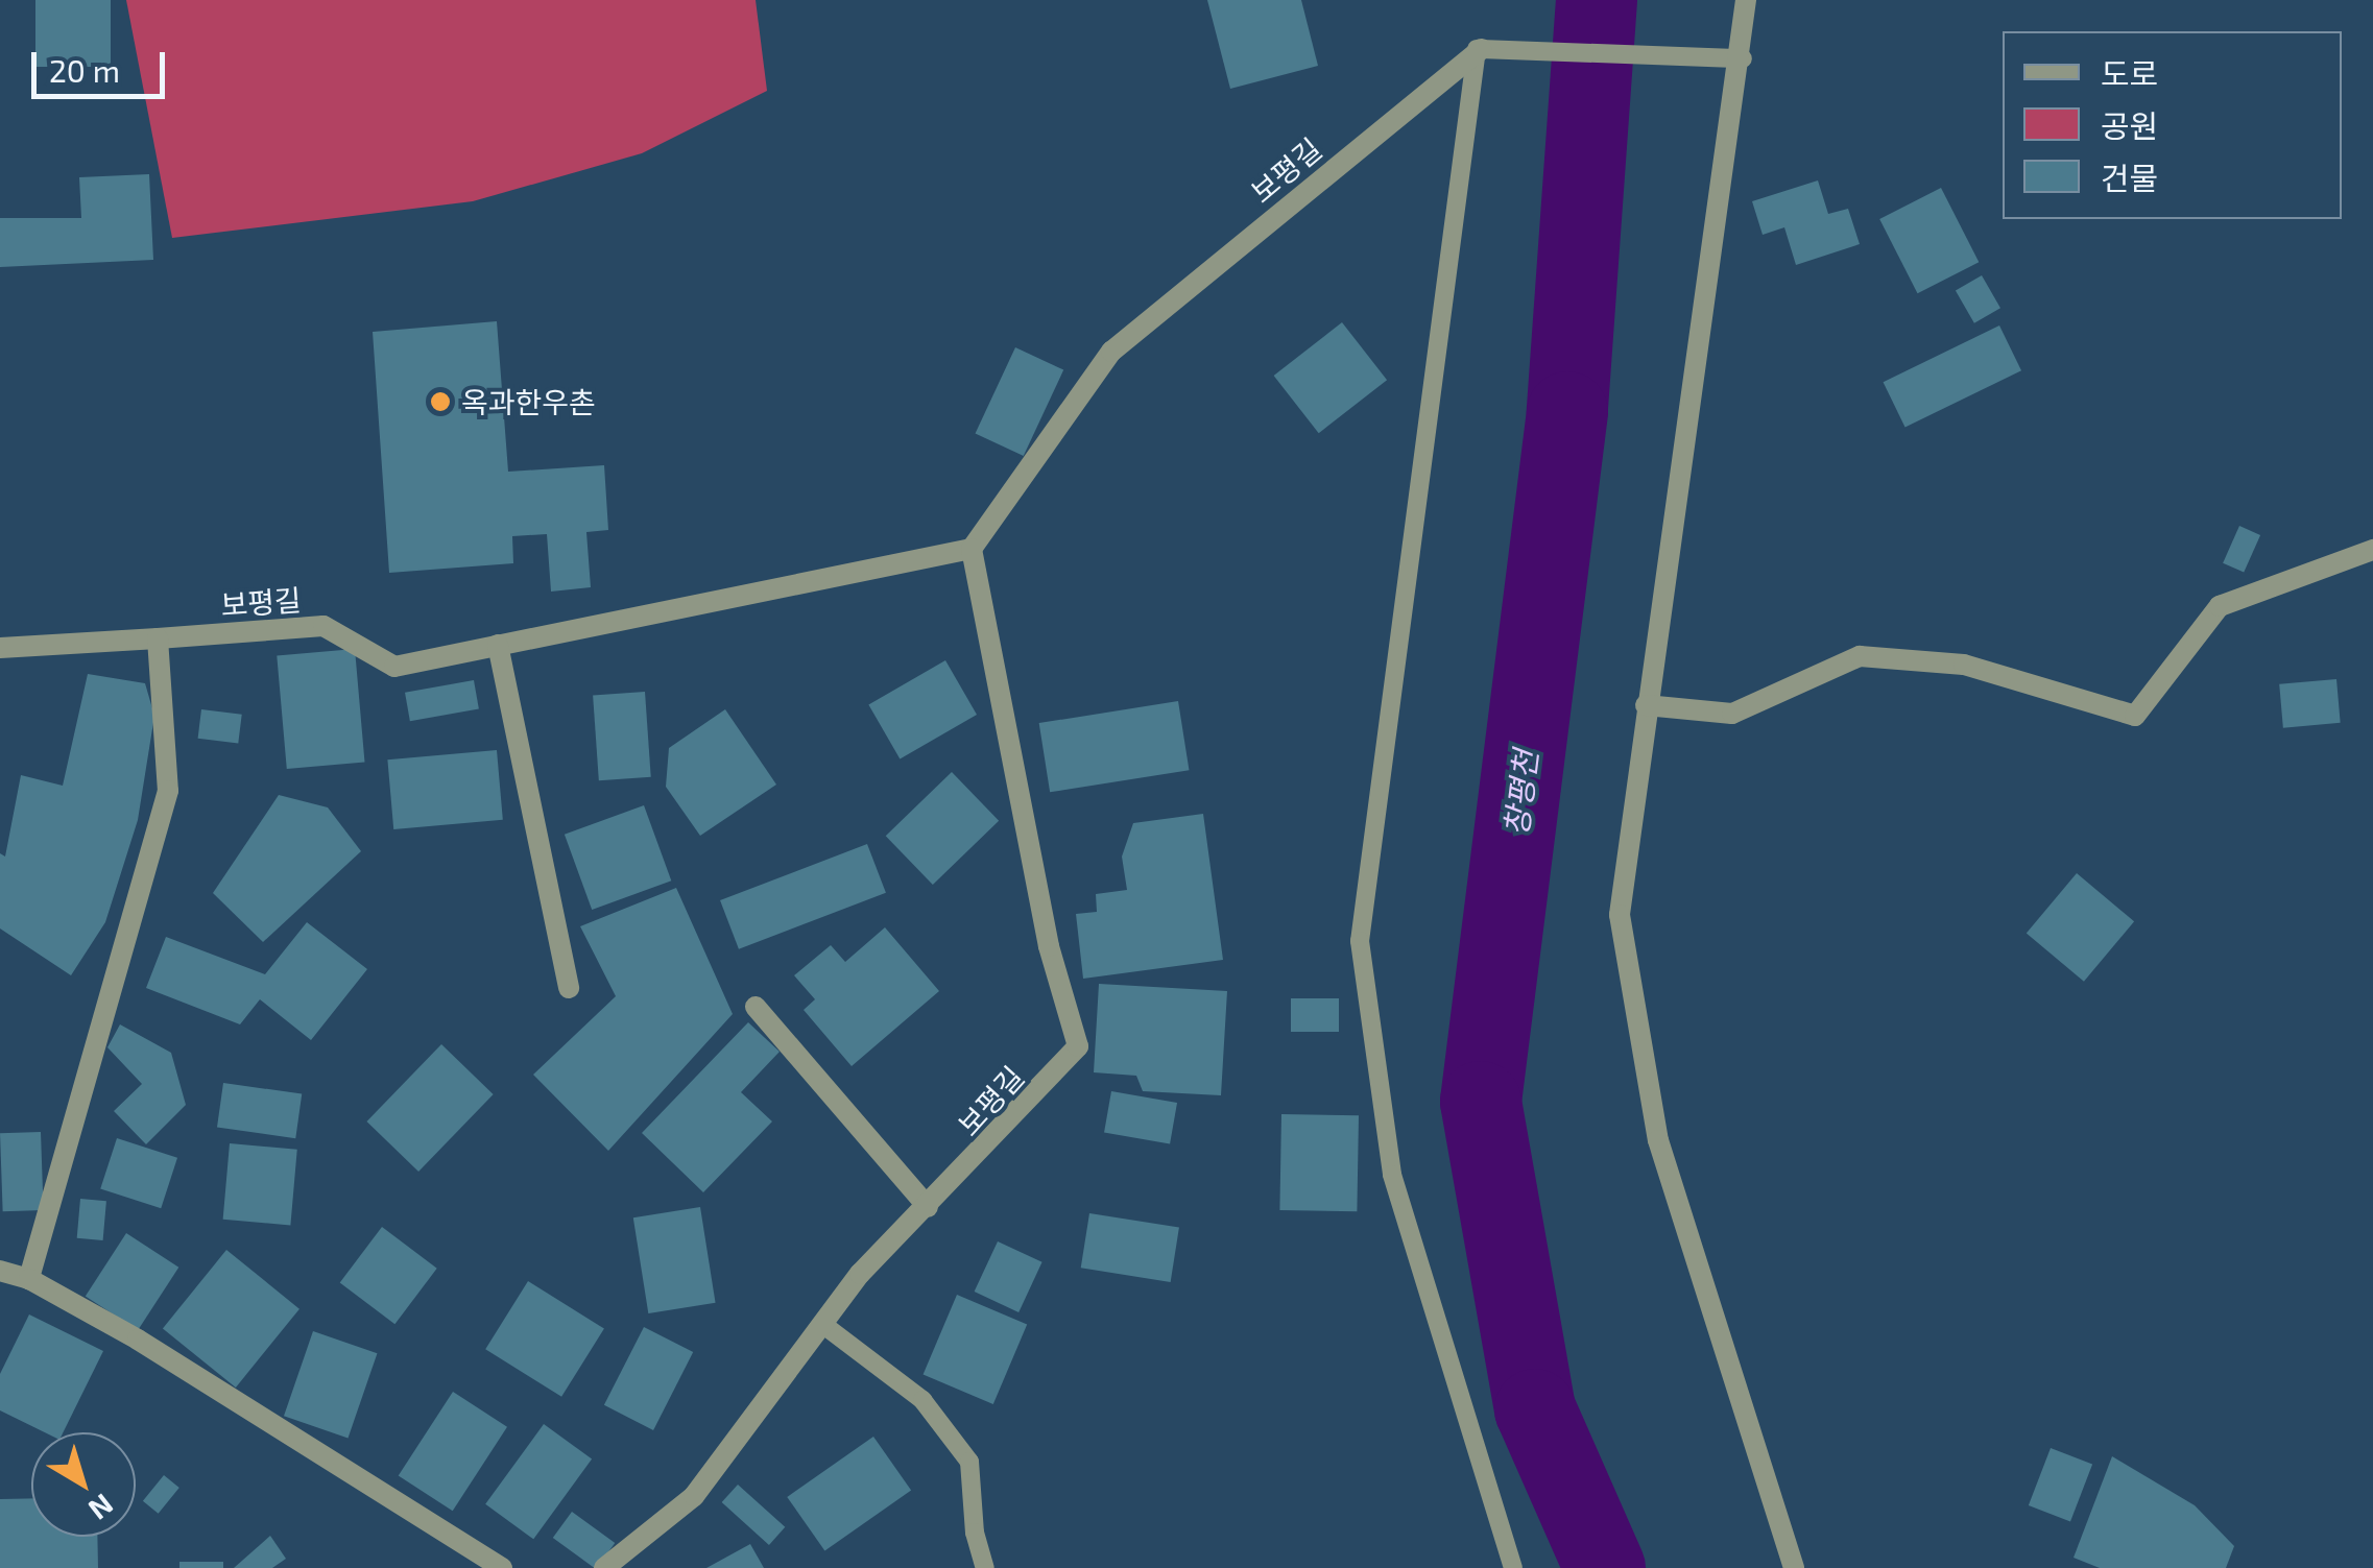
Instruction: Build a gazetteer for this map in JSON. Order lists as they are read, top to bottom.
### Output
{
  "streets": {
    "street": ["보평길"]
  },
  "water": ["창평천"],
  "places": ["옥과한우촌"],
  "legend": ["도로", "공원", "건물"],
  "scale_bar": "20 m",
  "north": "bottom right"
}
